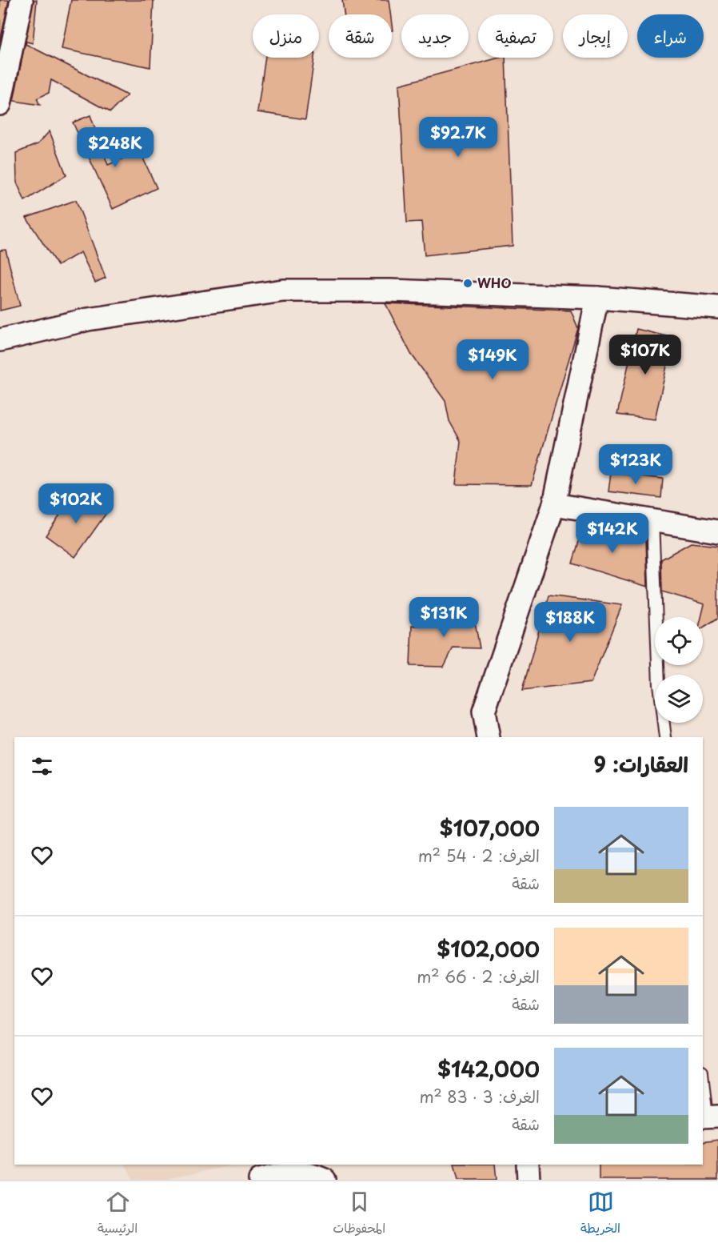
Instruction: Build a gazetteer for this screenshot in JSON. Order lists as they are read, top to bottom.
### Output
{
  "places": ["WHO"],
  "page": {
    "chip": [
      "شراء",
      "إيجار",
      "تصفية",
      "جديد",
      "شقة",
      "منزل"
    ],
    "price": [
      "$92.7K",
      "$248K",
      "$107K",
      "$149K",
      "$123K",
      "$102K",
      "$142K",
      "$131K",
      "$188K"
    ],
    "heading": "العقارات: 9",
    "list": [
      {
        "name": "$107,000",
        "note": "الغرف: 2 · 54 m² · شقة"
      },
      {
        "name": "$102,000",
        "note": "الغرف: 2 · 66 m² · شقة"
      },
      {
        "name": "$142,000",
        "note": "الغرف: 3 · 83 m² · شقة"
      }
    ],
    "tabs": ["الخريطة", "المحفوظات", "الرئيسية"]
  }
}
